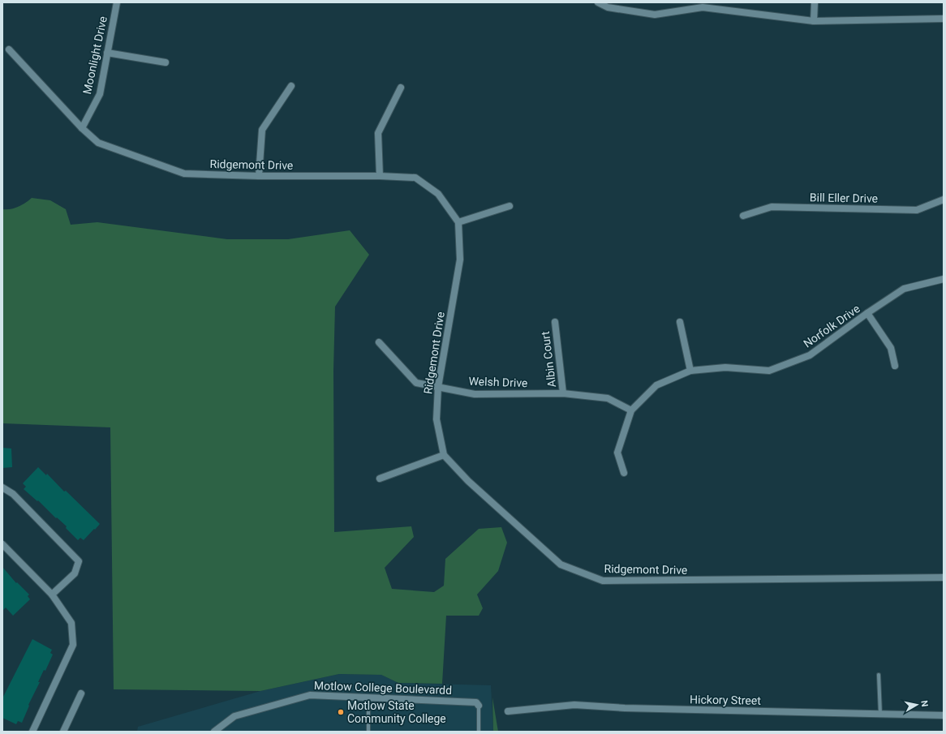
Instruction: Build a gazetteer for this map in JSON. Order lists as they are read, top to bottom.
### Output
{
  "streets": {
    "street": [
      "Moonlight Drive",
      "Ridgemont Drive",
      "Bill Eller Drive",
      "Norfolk Drive",
      "Albin Court",
      "Welsh Drive",
      "Motlow College Boulevardd",
      "Hickory Street"
    ]
  },
  "crossings": [
    ["Moonlight Drive", "Ridgemont Drive"],
    ["Ridgemont Drive", "Welsh Drive"],
    ["Norfolk Drive", "Welsh Drive"],
    ["Albin Court", "Welsh Drive"]
  ],
  "places": ["Motlow State Community College"],
  "north": "right"
}
